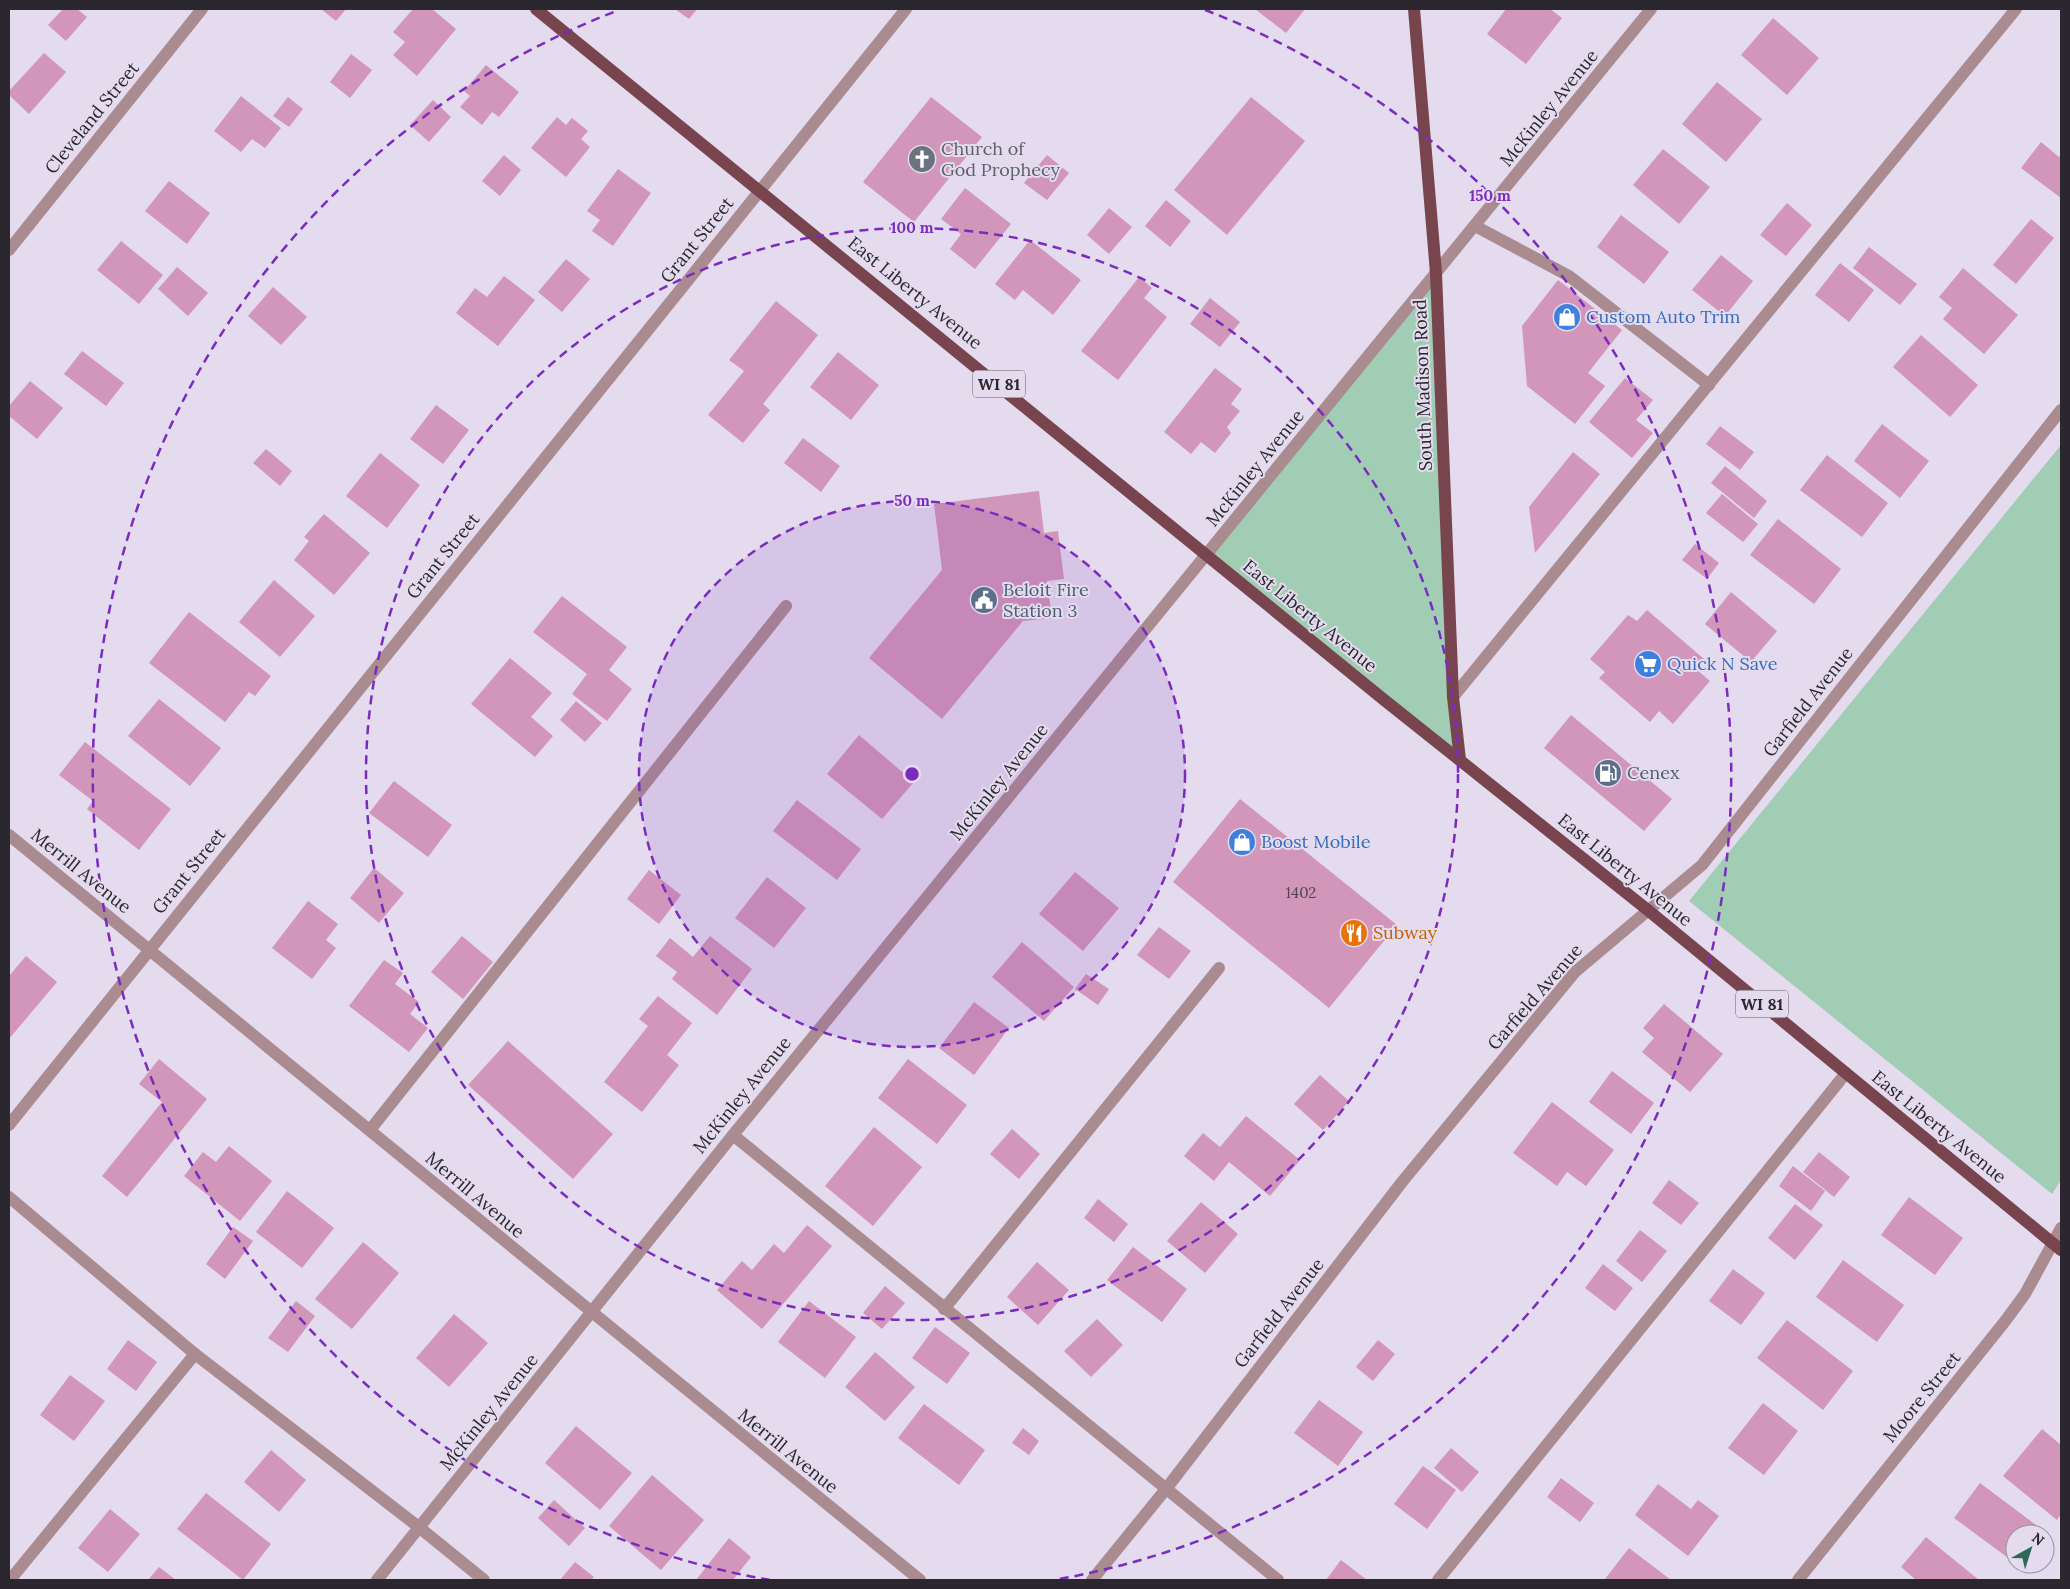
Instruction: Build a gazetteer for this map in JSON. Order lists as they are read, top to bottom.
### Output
{
  "streets": {
    "main road": ["East Liberty Avenue", "WI 81", "South Madison Road"],
    "street": [
      "McKinley Avenue",
      "Cleveland Street",
      "Grant Street",
      "Garfield Avenue",
      "Merrill Avenue",
      "Moore Street"
    ]
  },
  "crossings": [
    ["McKinley Avenue", "East Liberty Avenue"],
    ["McKinley Avenue", "South Madison Road"],
    ["McKinley Avenue", "Merrill Avenue"],
    ["Grant Street", "East Liberty Avenue"],
    ["Grant Street", "Merrill Avenue"],
    ["East Liberty Avenue", "South Madison Road"],
    ["East Liberty Avenue", "Garfield Avenue"],
    ["East Liberty Avenue", "Moore Street"]
  ],
  "places": {
    "church": ["Church of God Prophecy"],
    "shop": ["Custom Auto Trim", "Boost Mobile"],
    "public building": ["Beloit Fire Station 3"],
    "supermarket": ["Quick N Save"],
    "fuel station": ["Cenex"],
    "restaurant": ["Subway"]
  },
  "house_numbers": ["1402"],
  "north": "top right",
  "rings": ["150 m", "100 m", "50 m"]
}
